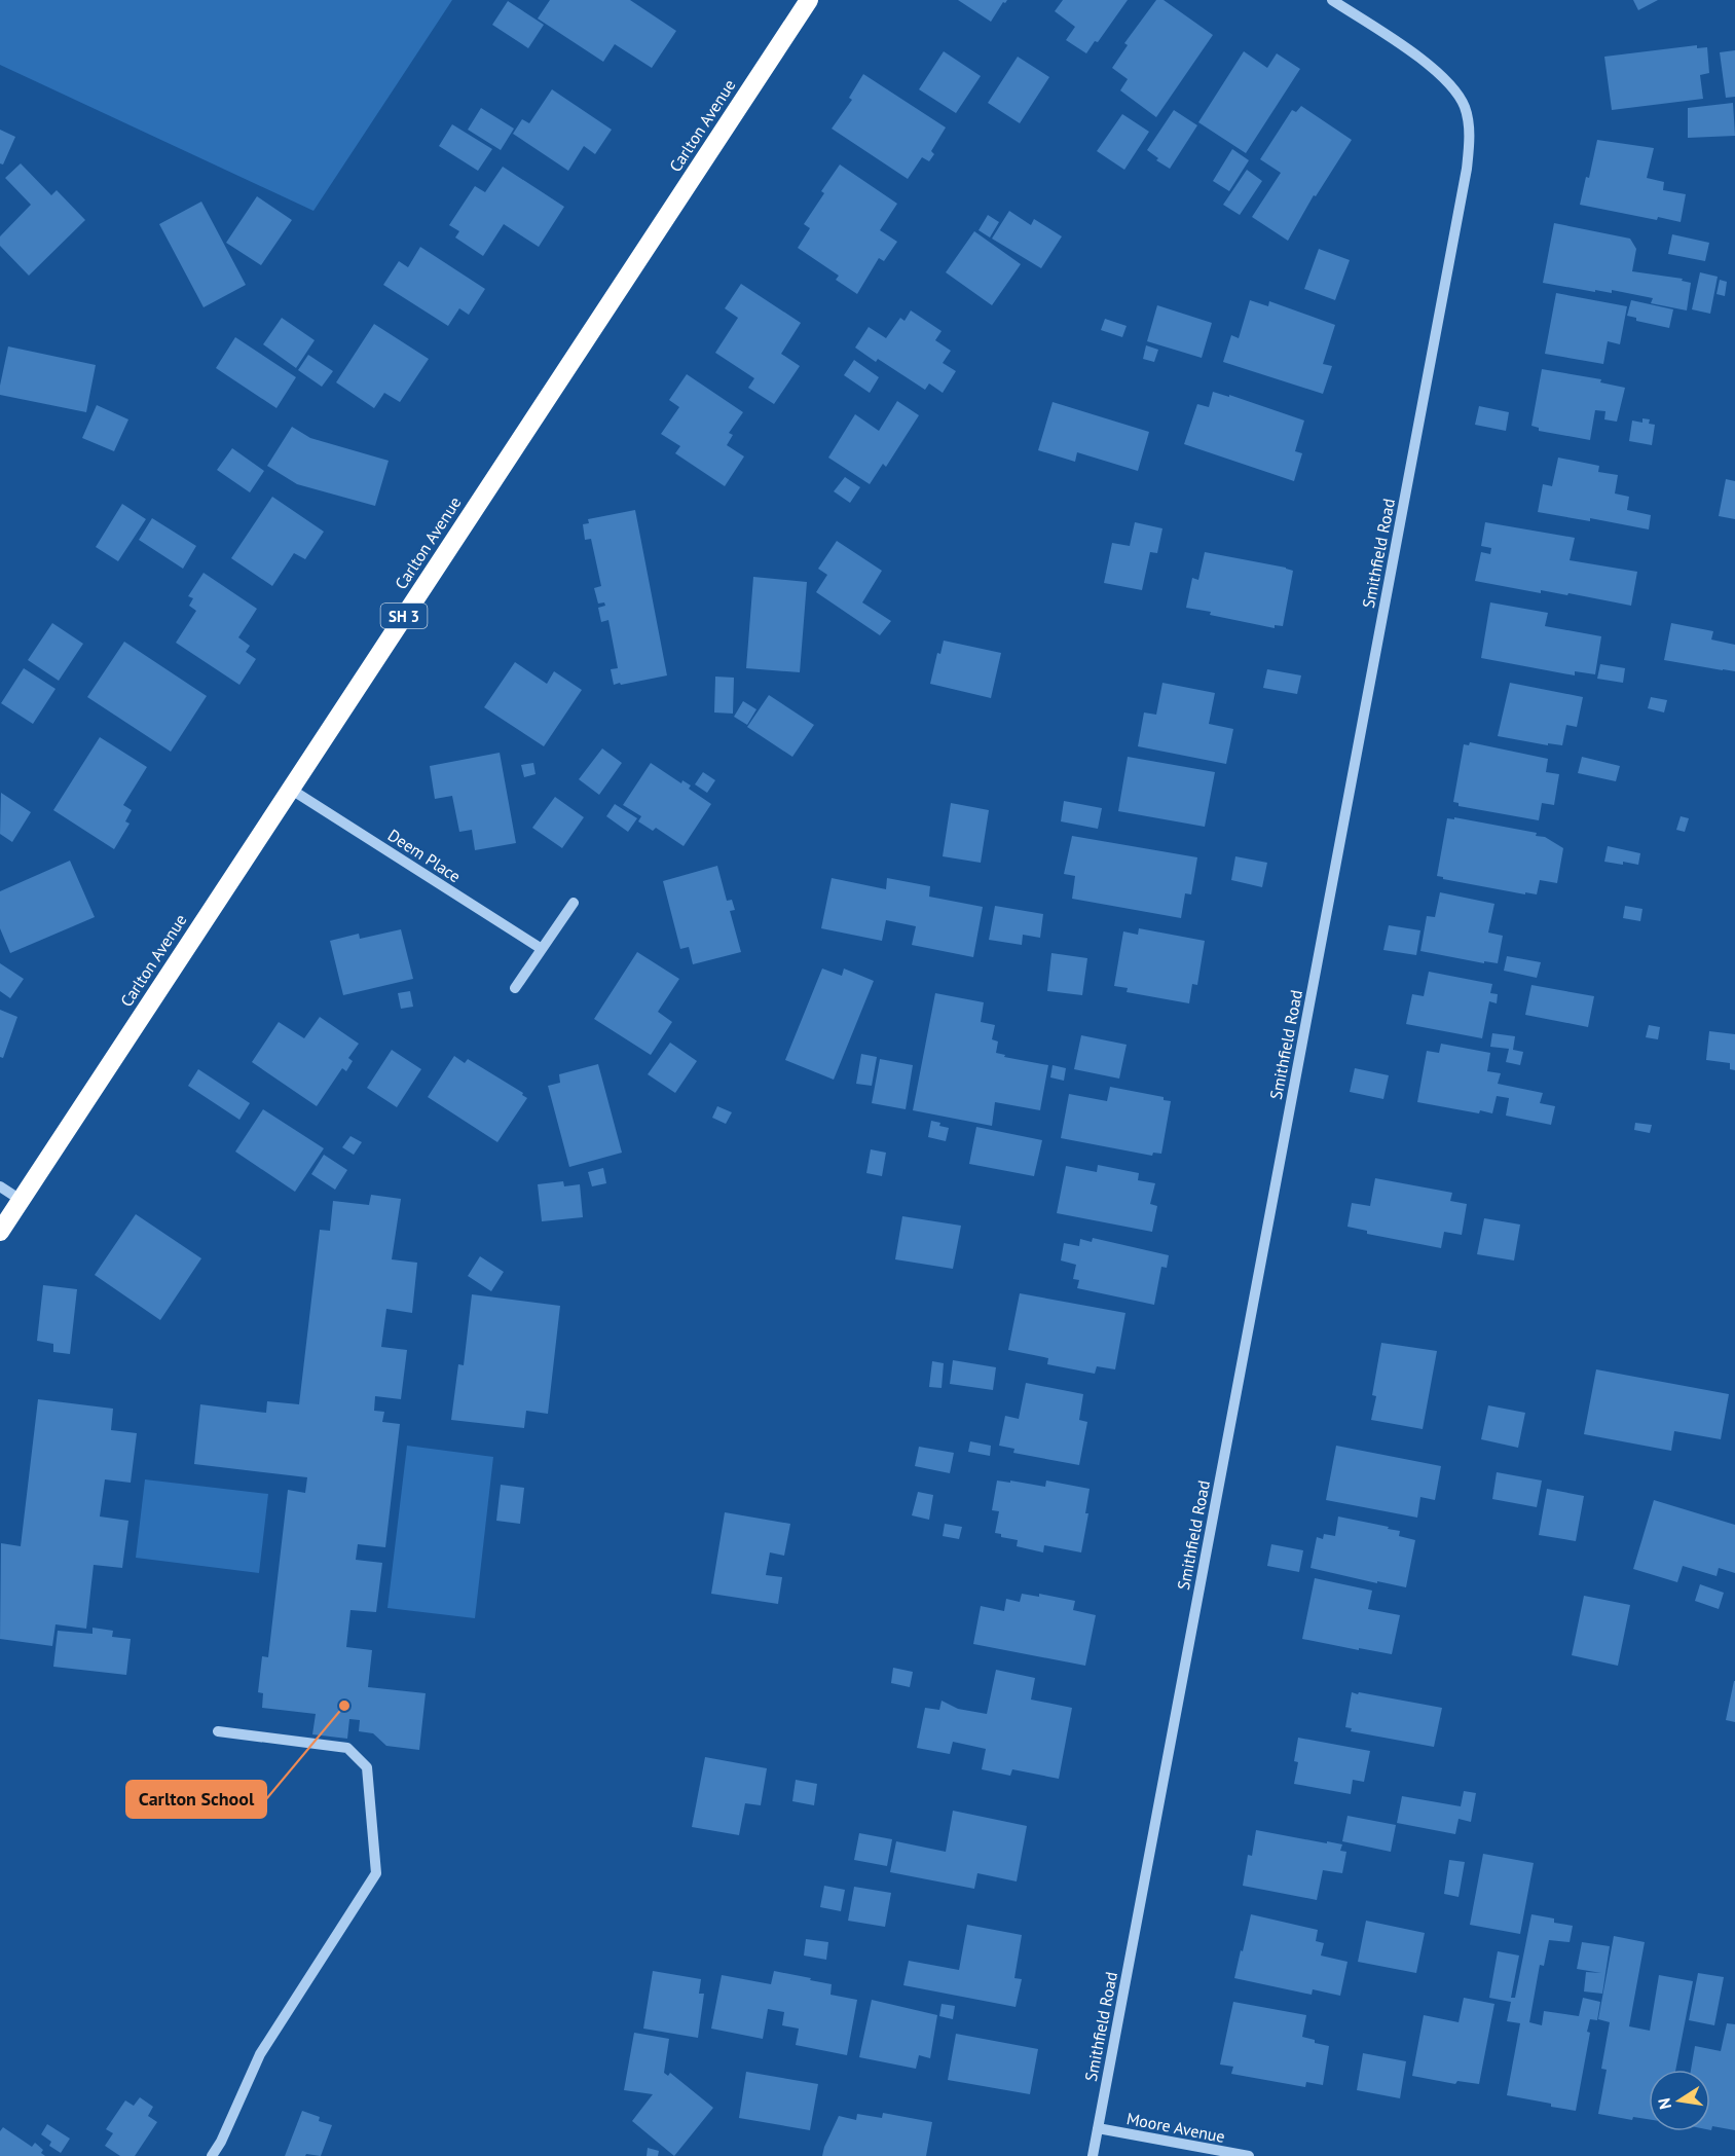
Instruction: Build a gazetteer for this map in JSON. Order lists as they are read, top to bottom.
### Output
{
  "streets": {
    "highway": ["Carlton Avenue", "SH 3"],
    "street": ["Smithfield Road", "Deem Place", "Moore Avenue"]
  },
  "crossings": [
    ["Carlton Avenue", "Deem Place"],
    ["Smithfield Road", "Moore Avenue"]
  ],
  "places": ["Carlton School"],
  "north": "left"
}
